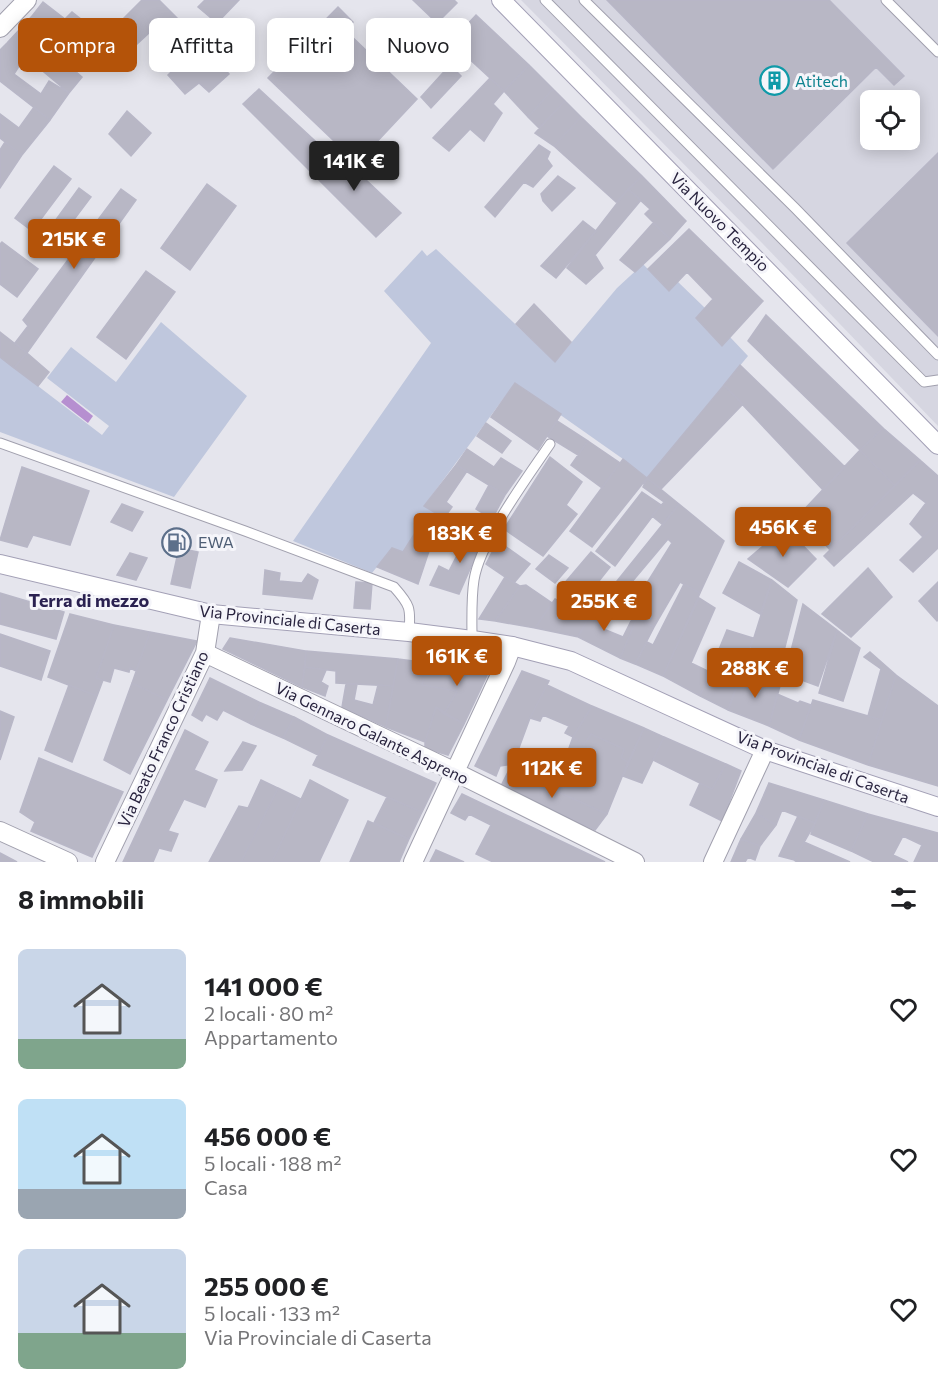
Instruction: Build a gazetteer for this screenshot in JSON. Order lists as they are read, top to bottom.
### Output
{
  "streets": {
    "street": [
      "Via Nuovo Tempio",
      "Via Provinciale di Caserta",
      "Via Gennaro Galante Aspreno",
      "Via Beato Franco Cristiano"
    ]
  },
  "crossings": [
    ["Via Provinciale di Caserta", "Via Beato Franco Cristiano"],
    ["Via Gennaro Galante Aspreno", "Via Beato Franco Cristiano"]
  ],
  "districts": ["Terra di mezzo"],
  "places": {
    "building": ["Atitech"],
    "fuel station": ["EWA"]
  },
  "page": {
    "chip": [
      "Compra",
      "Affitta",
      "Filtri",
      "Nuovo"
    ],
    "price": [
      "141K €",
      "215K €",
      "456K €",
      "183K €",
      "255K €",
      "161K €",
      "288K €",
      "112K €"
    ],
    "heading": "8 immobili",
    "list": [
      {
        "name": "141 000 €",
        "note": "2 locali · 80 m² · Appartamento"
      },
      {
        "name": "456 000 €",
        "note": "5 locali · 188 m² · Casa"
      },
      {
        "name": "255 000 €",
        "note": "5 locali · 133 m² · Via Provinciale di Caserta"
      }
    ]
  }
}
